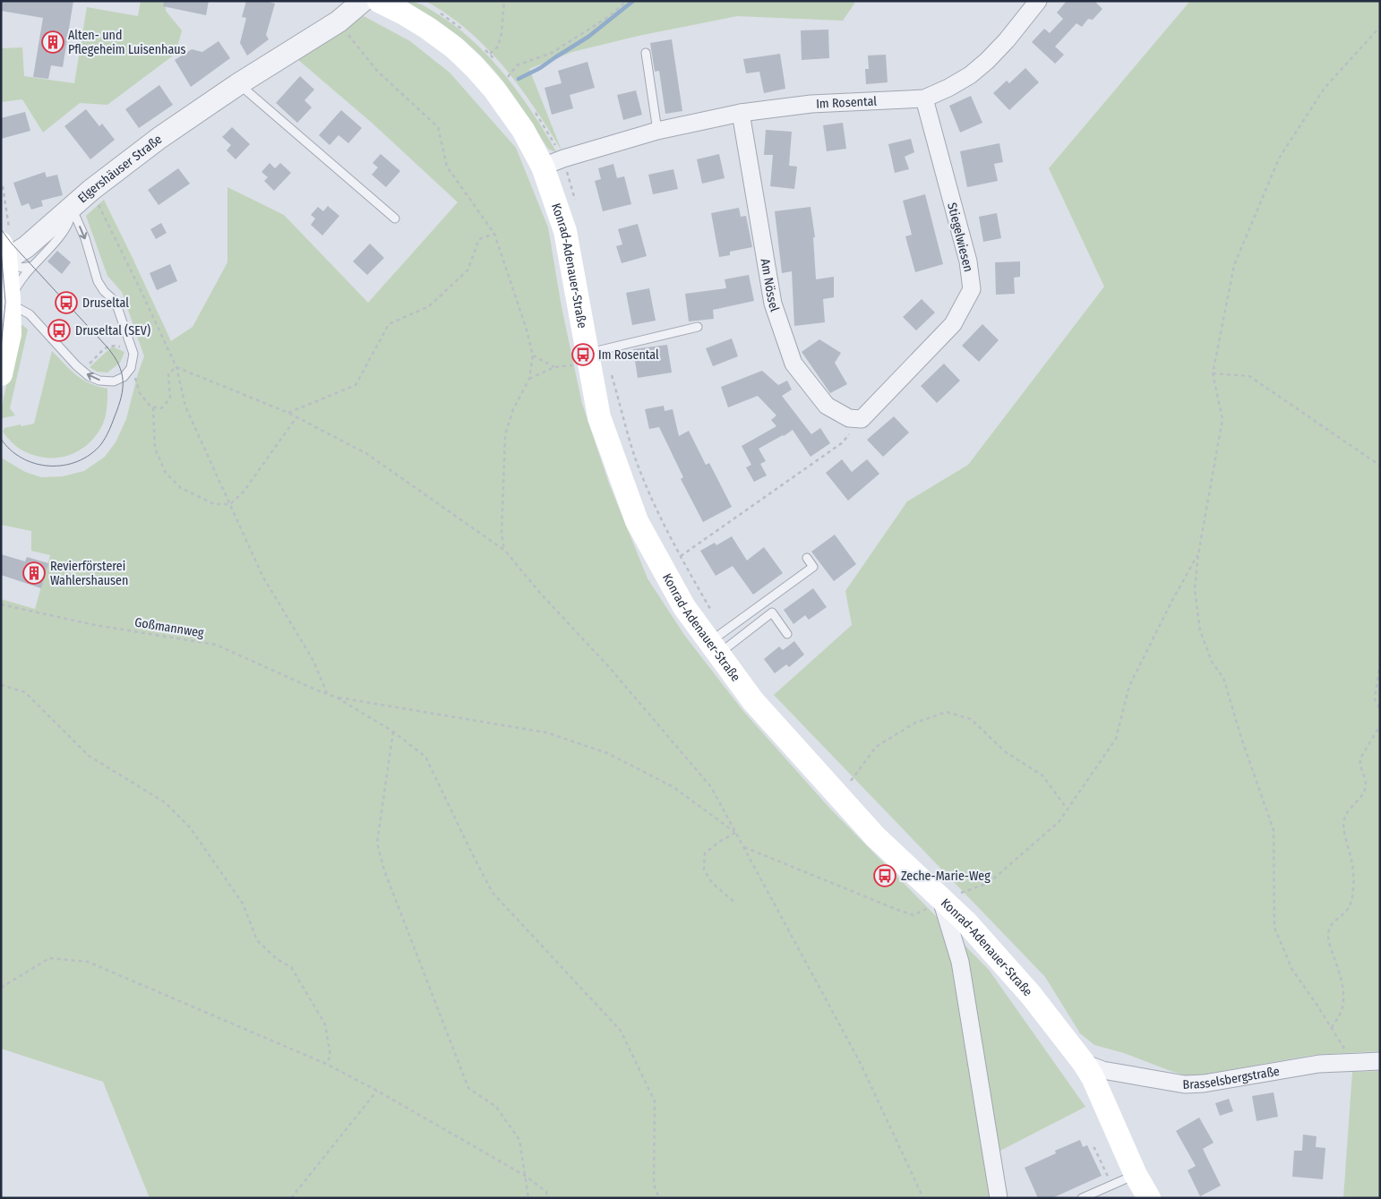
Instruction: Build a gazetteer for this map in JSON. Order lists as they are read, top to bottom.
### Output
{
  "streets": {
    "main road": ["Konrad-Adenauer-Straße"],
    "street": [
      "Im Rosental",
      "Elgershäuser Straße",
      "Stiegelwiesen",
      "Am Nössel",
      "Brasselsbergstraße"
    ],
    "path": ["Goßmannweg"]
  },
  "crossings": [
    ["Im Rosental", "Stiegelwiesen"],
    ["Im Rosental", "Konrad-Adenauer-Straße"],
    ["Im Rosental", "Am Nössel"],
    ["Stiegelwiesen", "Am Nössel"],
    ["Konrad-Adenauer-Straße", "Brasselsbergstraße"]
  ],
  "places": {
    "building": ["Alten- und Pflegeheim Luisenhaus", "Revierförsterei Wahlershausen"],
    "bus stop": [
      "Druseltal",
      "Druseltal (SEV)",
      "Im Rosental",
      "Zeche-Marie-Weg"
    ]
  }
}
